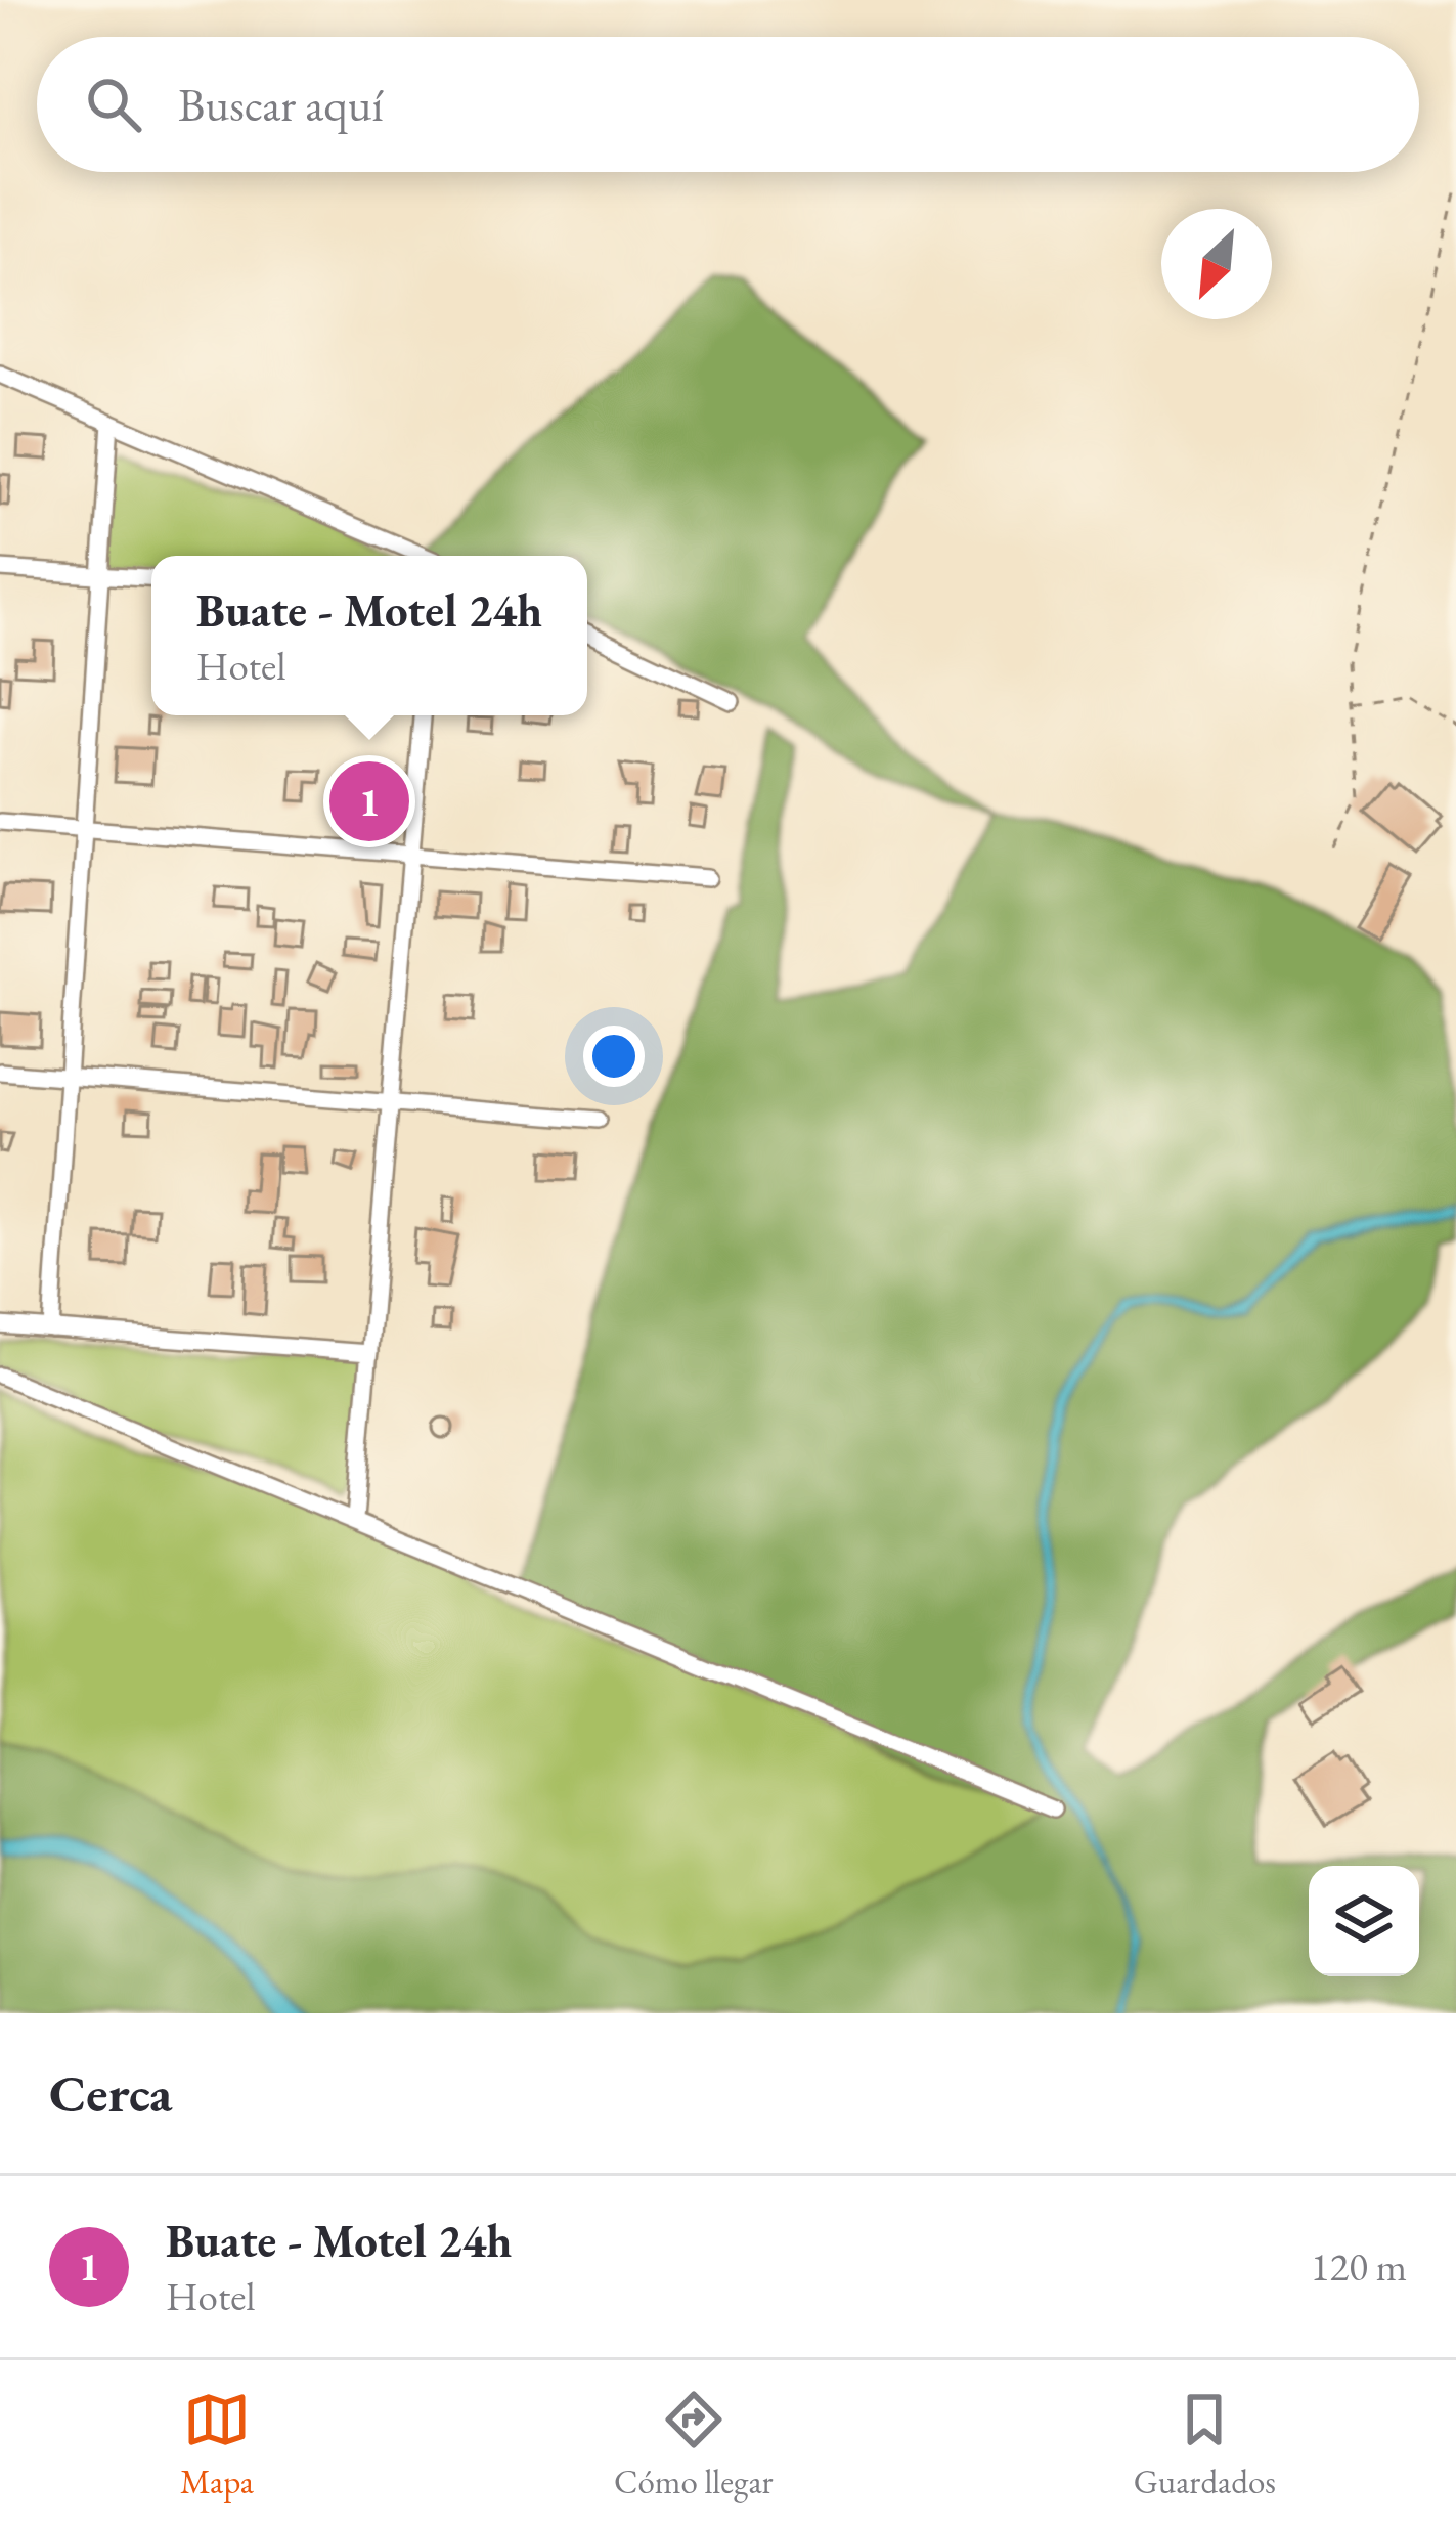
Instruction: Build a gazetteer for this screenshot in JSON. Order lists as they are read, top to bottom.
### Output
{
  "north": "bottom left",
  "page": {
    "search": "Buscar aquí",
    "popup": ["Buate - Motel 24h", "Hotel"],
    "pins": "1",
    "heading": "Cerca",
    "list": [
      {
        "mark": "1",
        "name": "Buate - Motel 24h",
        "note": "Hotel",
        "value": "120 m"
      }
    ],
    "nav": ["Mapa", "Cómo llegar", "Guardados"]
  }
}
